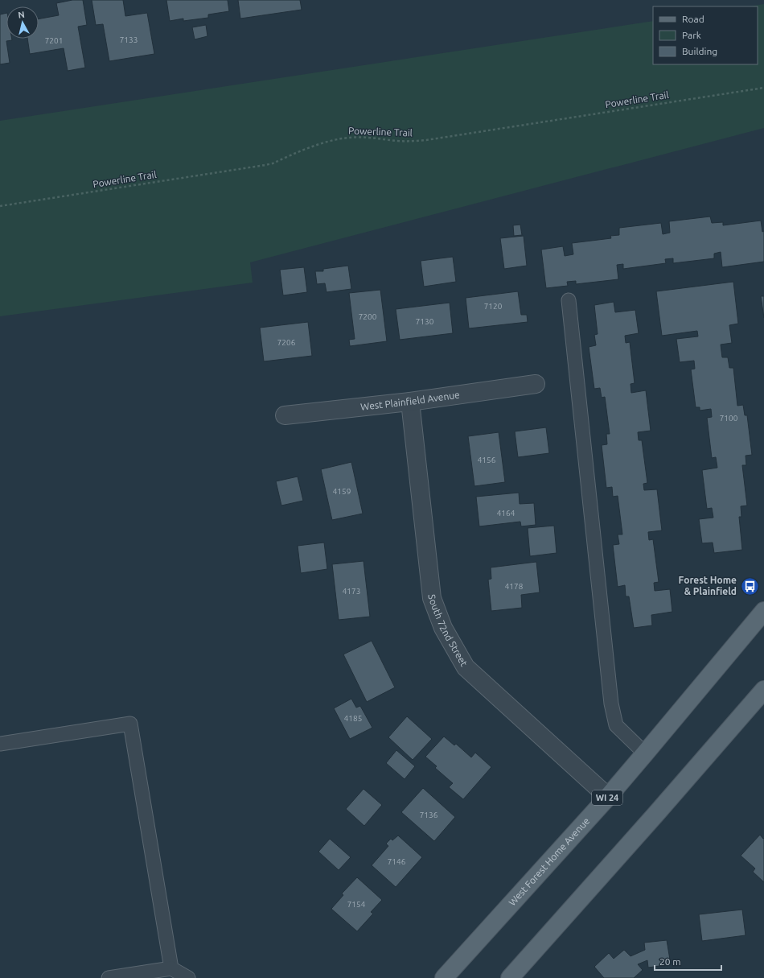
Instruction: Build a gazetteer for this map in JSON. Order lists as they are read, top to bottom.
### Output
{
  "streets": {
    "main road": ["WI 24", "West Forest Home Avenue"],
    "street": ["West Plainfield Avenue", "South 72nd Street"],
    "path": ["Powerline Trail"]
  },
  "crossings": [
    ["West Plainfield Avenue", "South 72nd Street"],
    ["South 72nd Street", "West Forest Home Avenue"]
  ],
  "places": {
    "bus stop": ["Forest Home & Plainfield"]
  },
  "house_numbers": [
    "7133",
    "7201",
    "7120",
    "7200",
    "7130",
    "7206",
    "7100",
    "4156",
    "4159",
    "4164",
    "4178",
    "4173",
    "4185",
    "7136",
    "7146",
    "7154"
  ],
  "legend": ["Road", "Park", "Building"],
  "scale_bar": "20 m",
  "north": "top"
}
